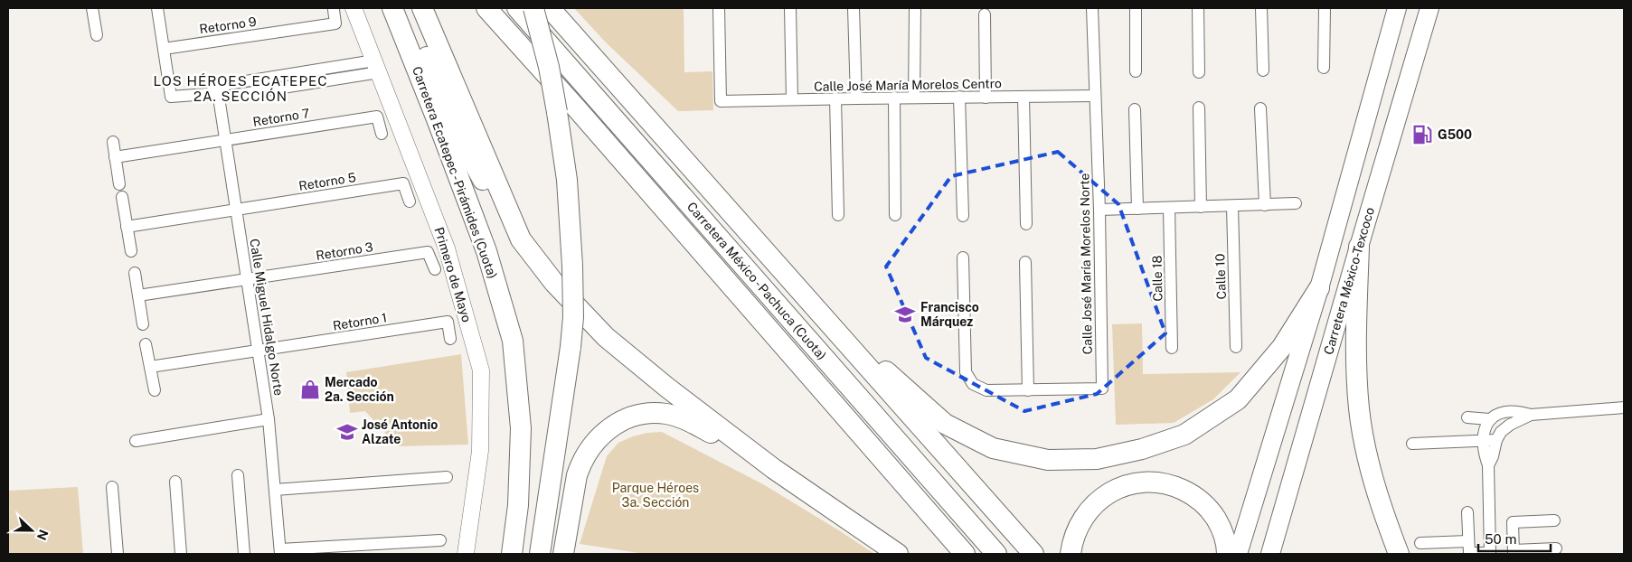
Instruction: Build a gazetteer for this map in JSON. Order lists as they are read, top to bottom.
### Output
{
  "streets": {
    "highway": ["Carretera Ecatepec - Pirámides (Cuota)", "Carretera México - Pachuca (Cuota)", "Carretera México-Texcoco"],
    "main road": ["Primero de Mayo"],
    "street": [
      "Retorno 9",
      "Calle José María Morelos Centro",
      "Retorno 7",
      "Retorno 5",
      "Retorno 3",
      "Calle José María Morelos Norte",
      "Calle 10",
      "Calle 18",
      "Calle Miguel Hidalgo Norte",
      "Retorno 1"
    ]
  },
  "crossings": [
    ["Calle José María Morelos Centro", "Calle José María Morelos Norte"],
    ["Retorno 7", "Calle Miguel Hidalgo Norte"],
    ["Retorno 5", "Calle Miguel Hidalgo Norte"],
    ["Retorno 3", "Calle Miguel Hidalgo Norte"],
    ["Calle Miguel Hidalgo Norte", "Retorno 1"]
  ],
  "districts": ["LOS HÉROES ECATEPEC 2A. SECCIÓN"],
  "parks": ["Parque Héroes 3a. Sección"],
  "places": {
    "fuel station": ["G500"],
    "school or university": ["Francisco Márquez", "José Antonio Alzate"],
    "shop": ["Mercado 2a. Sección"]
  },
  "scale_bar": "50 m",
  "north": "right"
}
